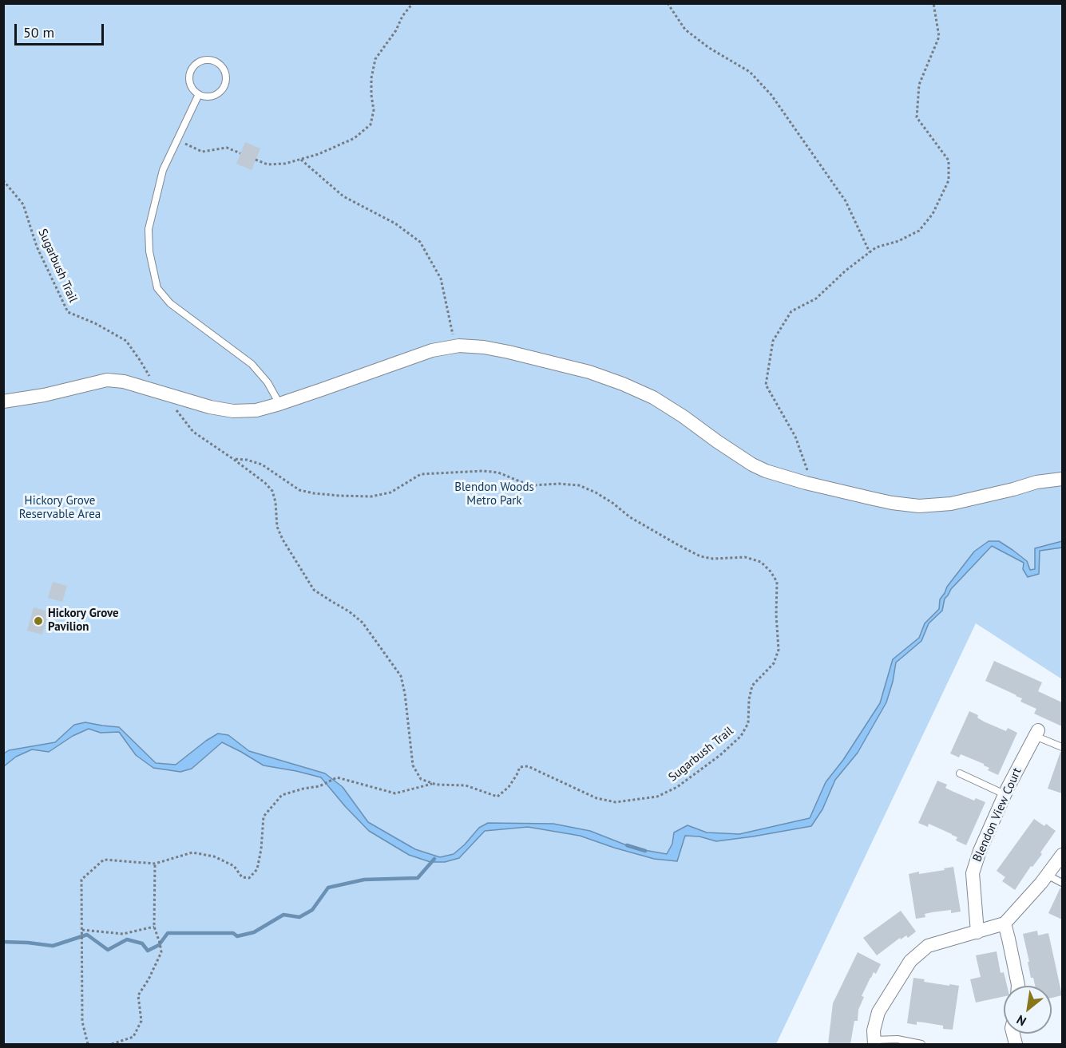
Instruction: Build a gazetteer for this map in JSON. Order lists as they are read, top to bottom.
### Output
{
  "streets": {
    "street": ["Blendon View Court"],
    "path": ["Sugarbush Trail"]
  },
  "parks": ["Blendon Woods Metro Park", "Hickory Grove Reservable Area"],
  "places": ["Hickory Grove Pavilion"],
  "scale_bar": "50 m",
  "north": "bottom left"
}
